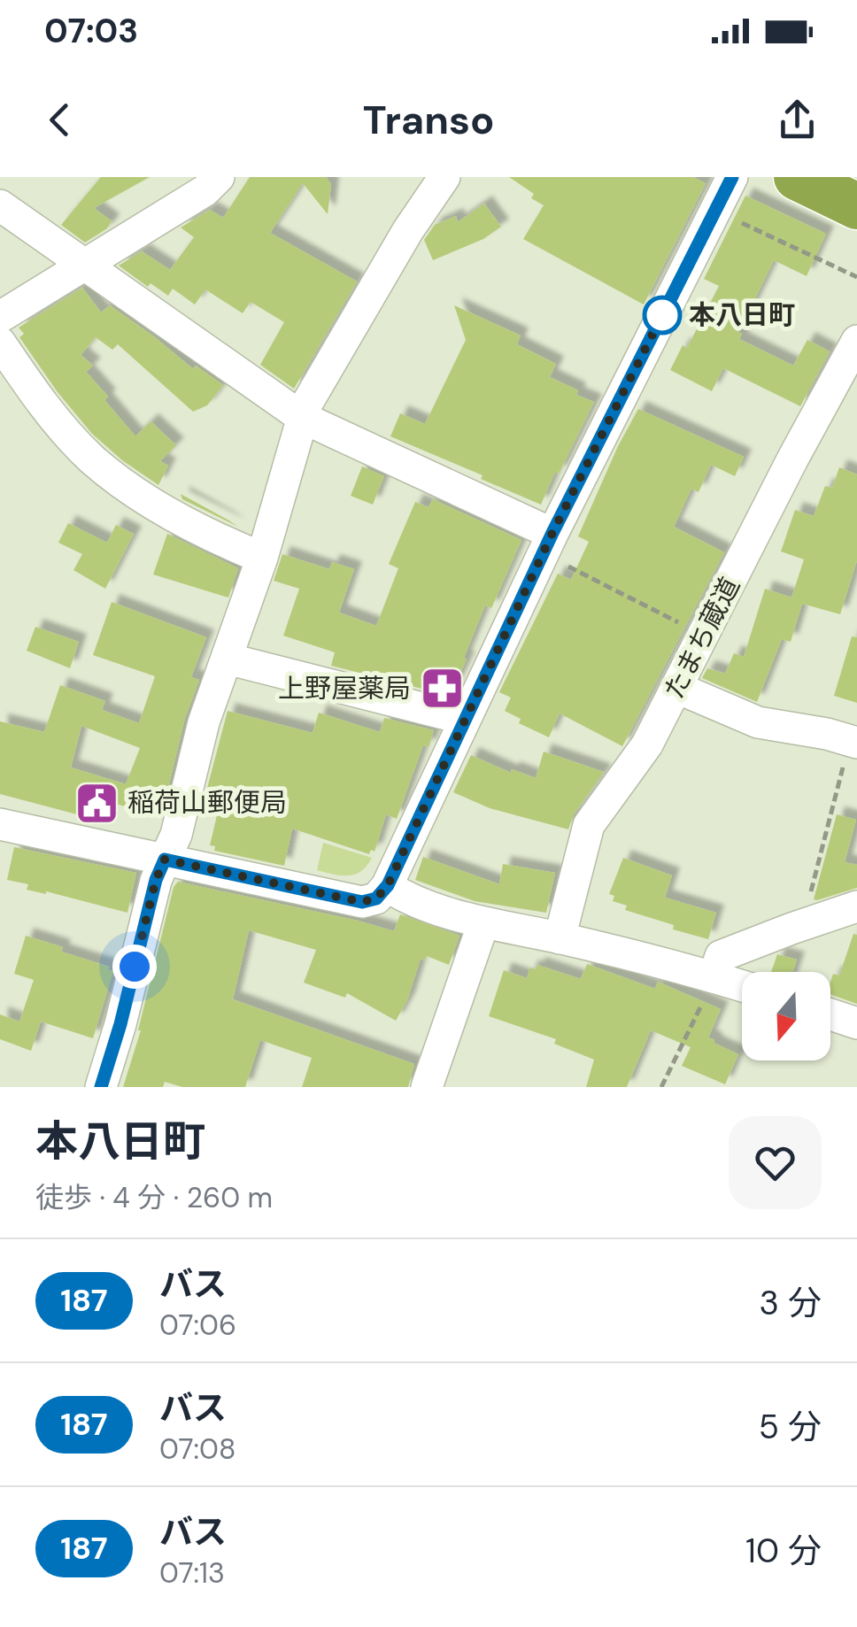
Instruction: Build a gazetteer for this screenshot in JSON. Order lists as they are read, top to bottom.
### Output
{
  "streets": {
    "street": ["たまち蔵道"]
  },
  "places": {
    "other": ["本八日町"],
    "pharmacy": ["上野屋薬局"],
    "public building": ["稲荷山郵便局"]
  },
  "lines": ["bus line 187"],
  "north": "bottom",
  "page": {
    "status": "07:03",
    "header": "Transo",
    "heading": ["本八日町", "徒歩 · 4 分 · 260 m"],
    "list": [
      {
        "mark": "187",
        "name": "バス",
        "note": "07:06",
        "value": "3 分"
      },
      {
        "mark": "187",
        "name": "バス",
        "note": "07:08",
        "value": "5 分"
      },
      {
        "mark": "187",
        "name": "バス",
        "note": "07:13",
        "value": "10 分"
      }
    ]
  }
}
